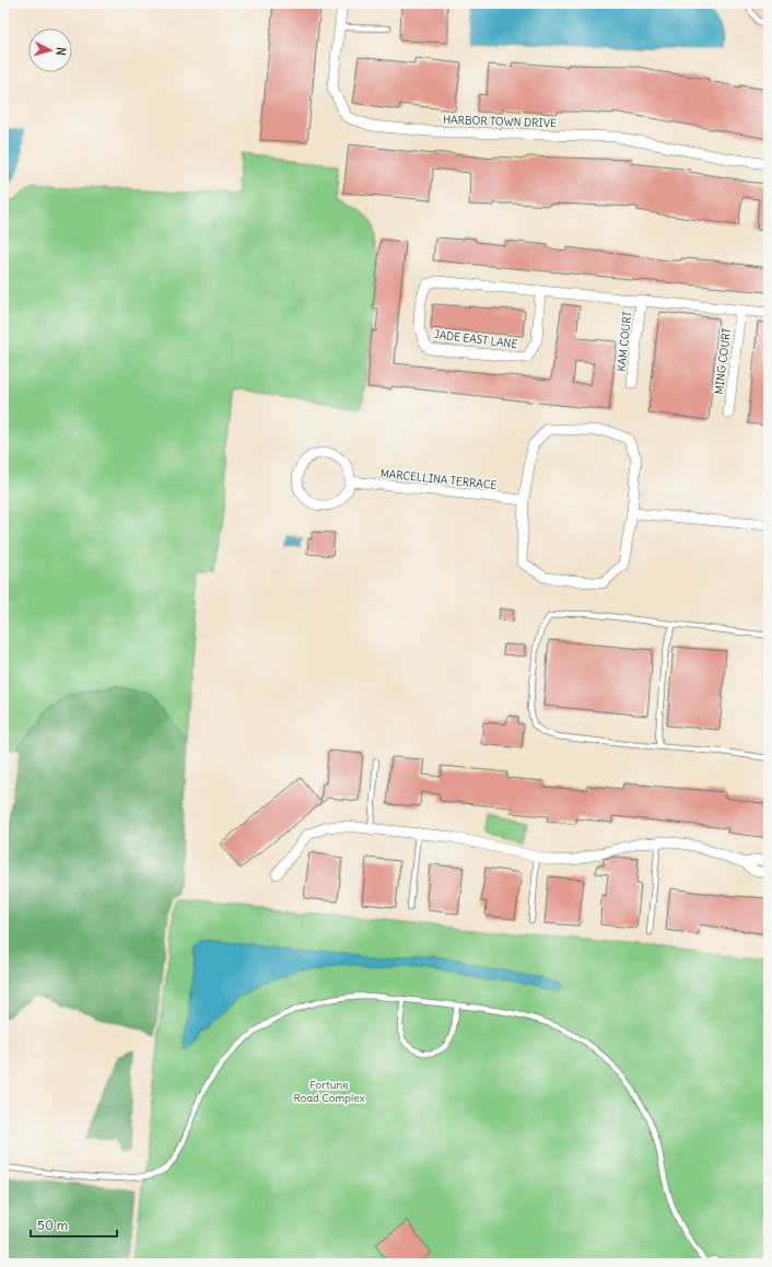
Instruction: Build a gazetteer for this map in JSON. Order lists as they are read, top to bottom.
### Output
{
  "streets": {
    "street": [
      "HARBOR TOWN DRIVE",
      "JADE EAST LANE",
      "KAM COURT",
      "MING COURT",
      "MARCELLINA TERRACE"
    ]
  },
  "crossings": [
    ["JADE EAST LANE", "KAM COURT"],
    ["JADE EAST LANE", "MING COURT"]
  ],
  "parks": ["Fortune Road Complex"],
  "scale_bar": "50 m",
  "north": "right"
}
